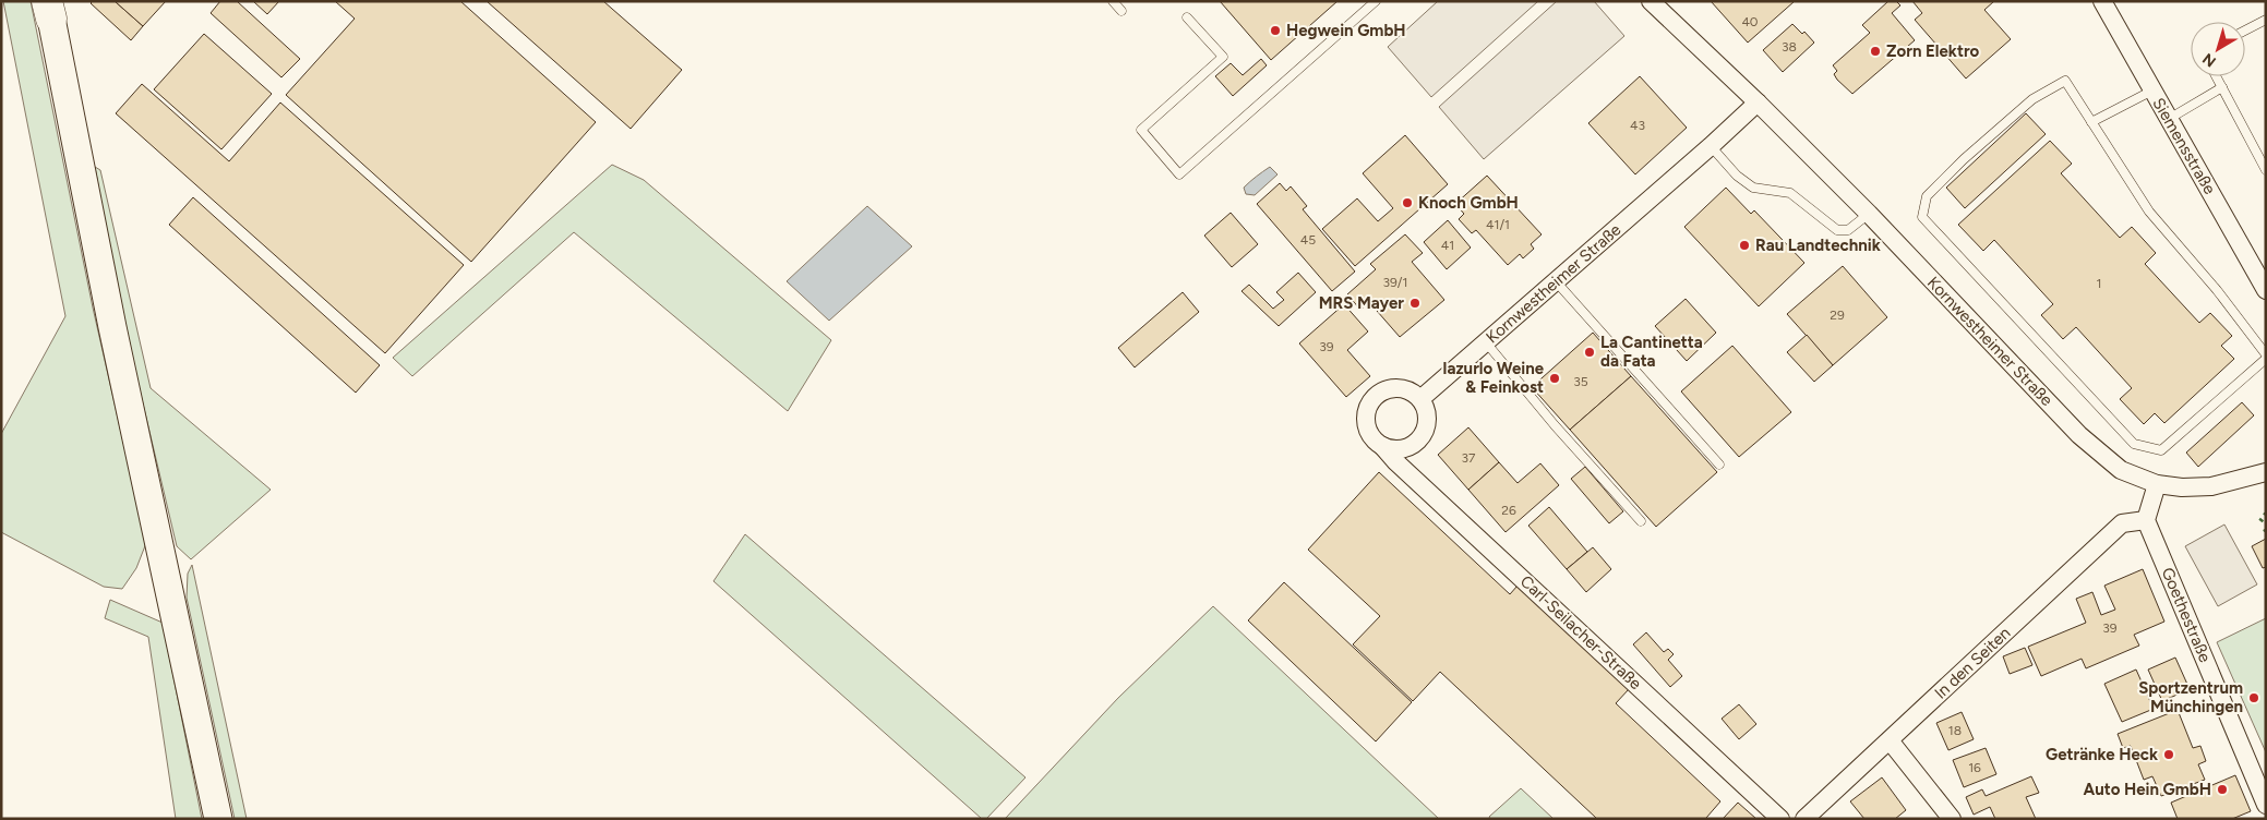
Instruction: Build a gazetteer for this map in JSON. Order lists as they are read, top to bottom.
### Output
{
  "streets": {
    "street": [
      "Siemensstraße",
      "Kornwestheimer Straße",
      "Goethestraße",
      "Carl-Seilacher-Straße",
      "In den Seiten"
    ]
  },
  "crossings": [
    ["Kornwestheimer Straße", "Carl-Seilacher-Straße"],
    ["Goethestraße", "In den Seiten"]
  ],
  "places": [
    "Hegwein GmbH",
    "Zorn Elektro",
    "Knoch GmbH",
    "Rau Landtechnik",
    "MRS Mayer",
    "La Cantinetta da Fata",
    "Iazurlo Weine & Feinkost",
    "Sportzentrum Münchingen",
    "Getränke Heck",
    "Auto Hein GmbH"
  ],
  "house_numbers": [
    "40",
    "38",
    "43",
    "41/1",
    "45",
    "41",
    "39/1",
    "1",
    "29",
    "39",
    "35",
    "37",
    "26",
    "39",
    "18",
    "16"
  ],
  "north": "bottom left"
}
